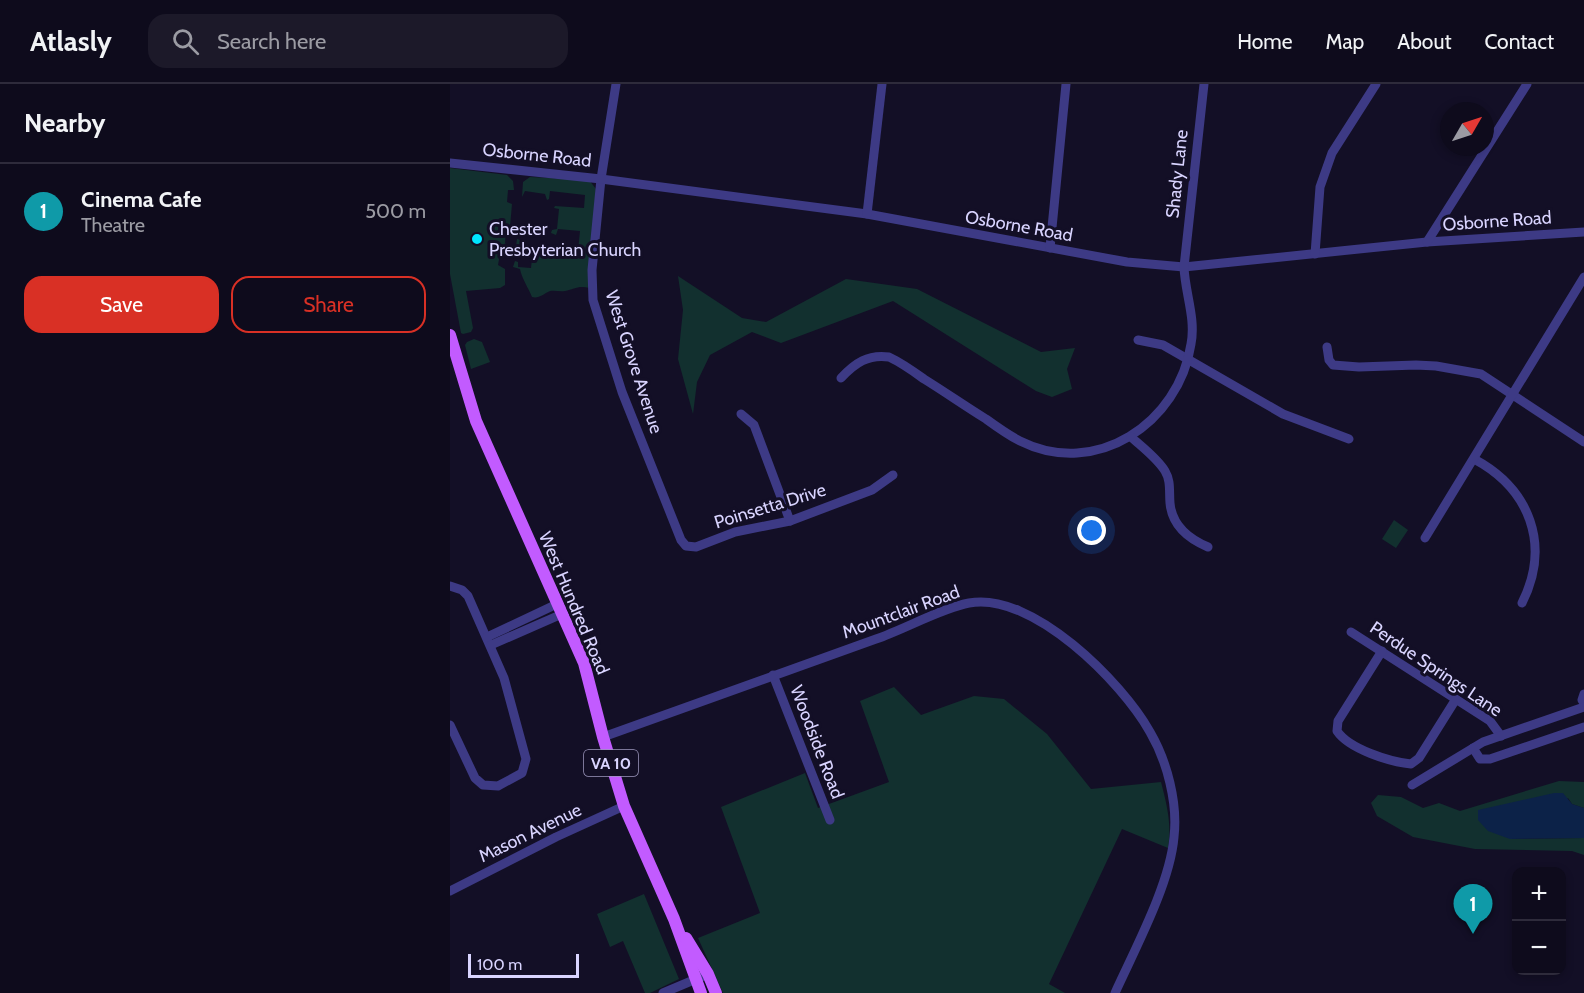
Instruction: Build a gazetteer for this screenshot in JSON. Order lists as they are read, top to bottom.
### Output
{
  "streets": {
    "main road": ["West Hundred Road", "VA 10"],
    "street": [
      "Osborne Road",
      "Shady Lane",
      "West Grove Avenue",
      "Poinsetta Drive",
      "Mountclair Road",
      "Perdue Springs Lane",
      "Woodside Road",
      "Mason Avenue"
    ]
  },
  "crossings": [
    ["Osborne Road", "Shady Lane"],
    ["Osborne Road", "West Grove Avenue"],
    ["West Grove Avenue", "Poinsetta Drive"],
    ["West Hundred Road", "Mountclair Road"],
    ["West Hundred Road", "Mason Avenue"],
    ["Mountclair Road", "Woodside Road"]
  ],
  "places": ["Chester Presbyterian Church"],
  "scale_bar": "100 m",
  "north": "top right",
  "page": {
    "header": "Atlasly",
    "search": "Search here",
    "nav": [
      "Home",
      "Map",
      "About",
      "Contact"
    ],
    "heading": "Nearby",
    "list": [
      {
        "mark": "1",
        "name": "Cinema Cafe",
        "note": "Theatre",
        "value": "500 m"
      }
    ],
    "buttons": ["Save", "Share"],
    "map_buttons": ["+", "−"],
    "pins": "1",
    "scale": "100 m"
  }
}
